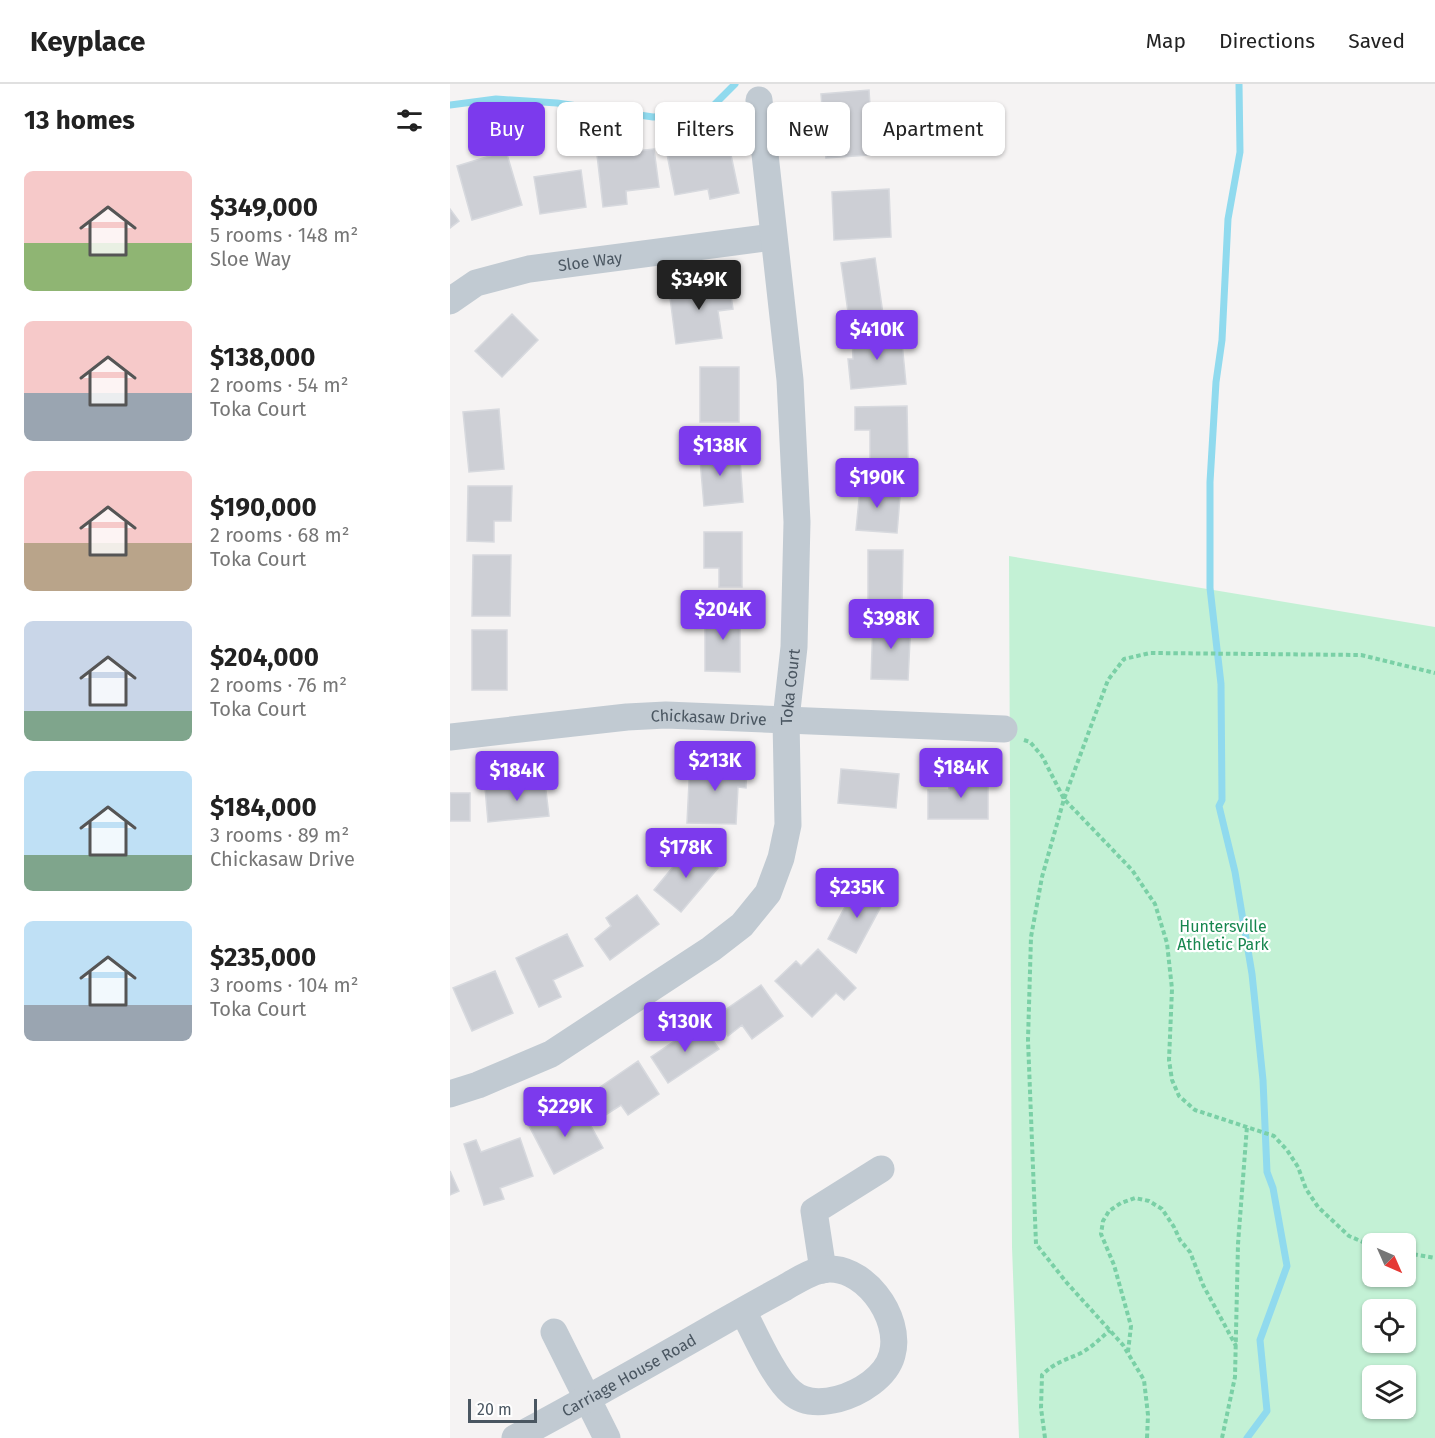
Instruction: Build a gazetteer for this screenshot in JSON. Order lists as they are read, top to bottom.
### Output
{
  "streets": {
    "street": [
      "Sloe Way",
      "Toka Court",
      "Chickasaw Drive",
      "Carriage House Road"
    ]
  },
  "crossings": [
    ["Sloe Way", "Toka Court"],
    ["Toka Court", "Chickasaw Drive"]
  ],
  "parks": ["Huntersville Athletic Park"],
  "scale_bar": "20 m",
  "north": "bottom right",
  "page": {
    "header": "Keyplace",
    "nav": ["Map", "Directions", "Saved"],
    "heading": "13 homes",
    "chip": [
      "Buy",
      "Rent",
      "Filters",
      "New",
      "Apartment"
    ],
    "list": [
      {
        "name": "$349,000",
        "note": "5 rooms · 148 m² · Sloe Way"
      },
      {
        "name": "$138,000",
        "note": "2 rooms · 54 m² · Toka Court"
      },
      {
        "name": "$190,000",
        "note": "2 rooms · 68 m² · Toka Court"
      },
      {
        "name": "$204,000",
        "note": "2 rooms · 76 m² · Toka Court"
      },
      {
        "name": "$184,000",
        "note": "3 rooms · 89 m² · Chickasaw Drive"
      },
      {
        "name": "$235,000",
        "note": "3 rooms · 104 m² · Toka Court"
      }
    ],
    "price": [
      "$349K",
      "$410K",
      "$138K",
      "$190K",
      "$204K",
      "$398K",
      "$213K",
      "$184K",
      "$184K",
      "$178K",
      "$235K",
      "$130K",
      "$229K"
    ],
    "scale": "20 m"
  }
}
